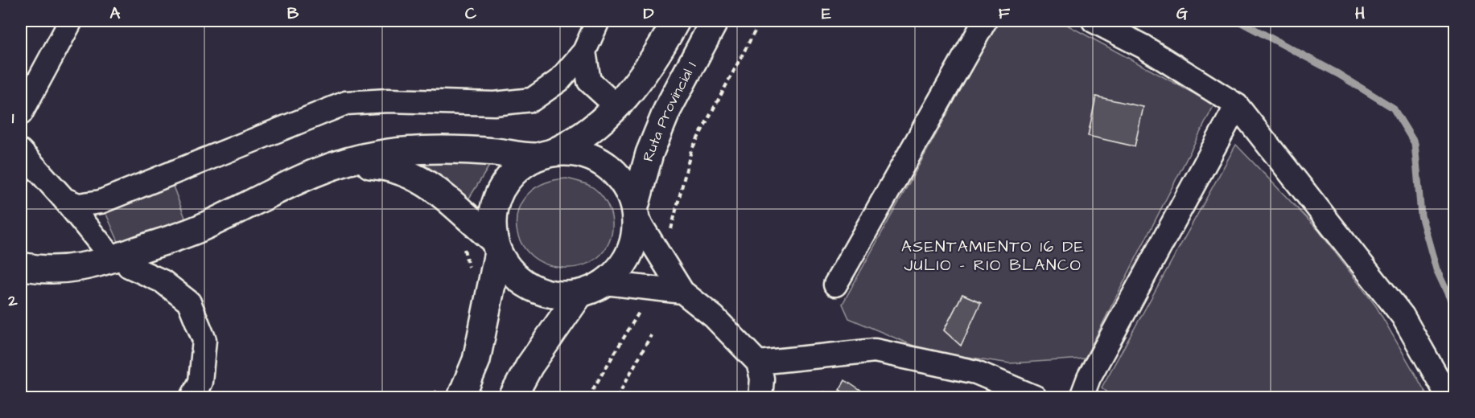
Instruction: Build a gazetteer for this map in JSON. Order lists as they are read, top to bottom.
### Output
{
  "streets": {
    "main road": ["Ruta Provincial 1"]
  },
  "districts": ["ASENTAMIENTO 16 DE JULIO - RIO BLANCO"],
  "grid": {
    "columns": [
      "A",
      "B",
      "C",
      "D",
      "E",
      "F",
      "G",
      "H"
    ],
    "rows": ["1", "2"]
  }
}
